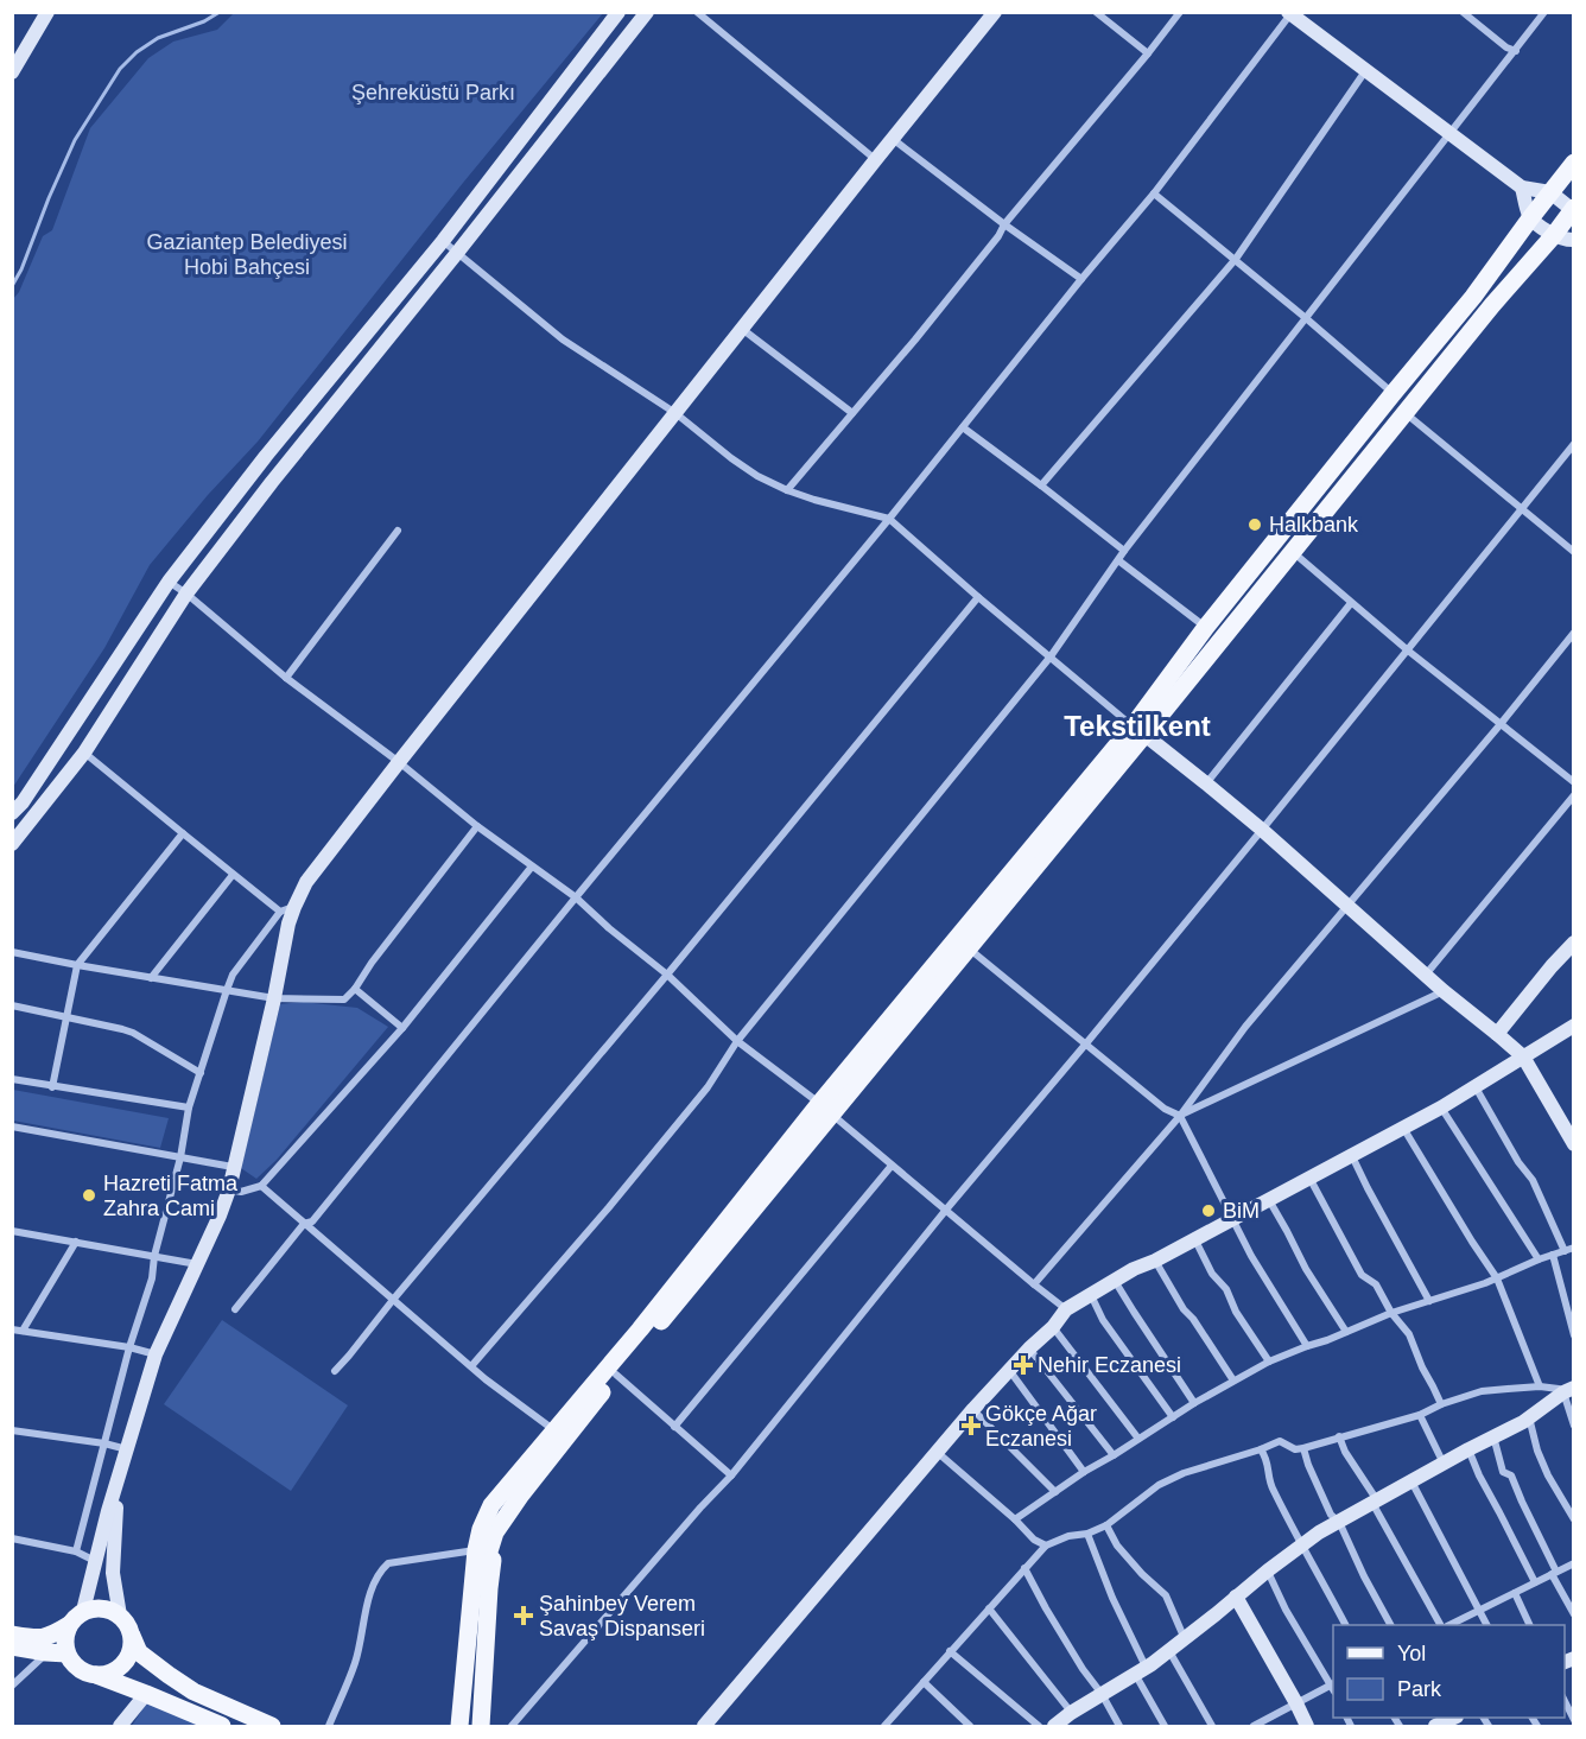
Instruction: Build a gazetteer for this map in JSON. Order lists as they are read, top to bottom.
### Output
{
  "districts": ["Tekstilkent"],
  "parks": ["Şehreküstü Parkı", "Gaziantep Belediyesi Hobi Bahçesi"],
  "places": {
    "other": ["Halkbank", "Hazreti Fatma Zahra Cami", "BiM"],
    "health": ["Nehir Eczanesi", "Gökçe Ağar Eczanesi", "Şahinbey Verem Savaş Dispanseri"]
  },
  "legend": ["Yol", "Park"]
}
